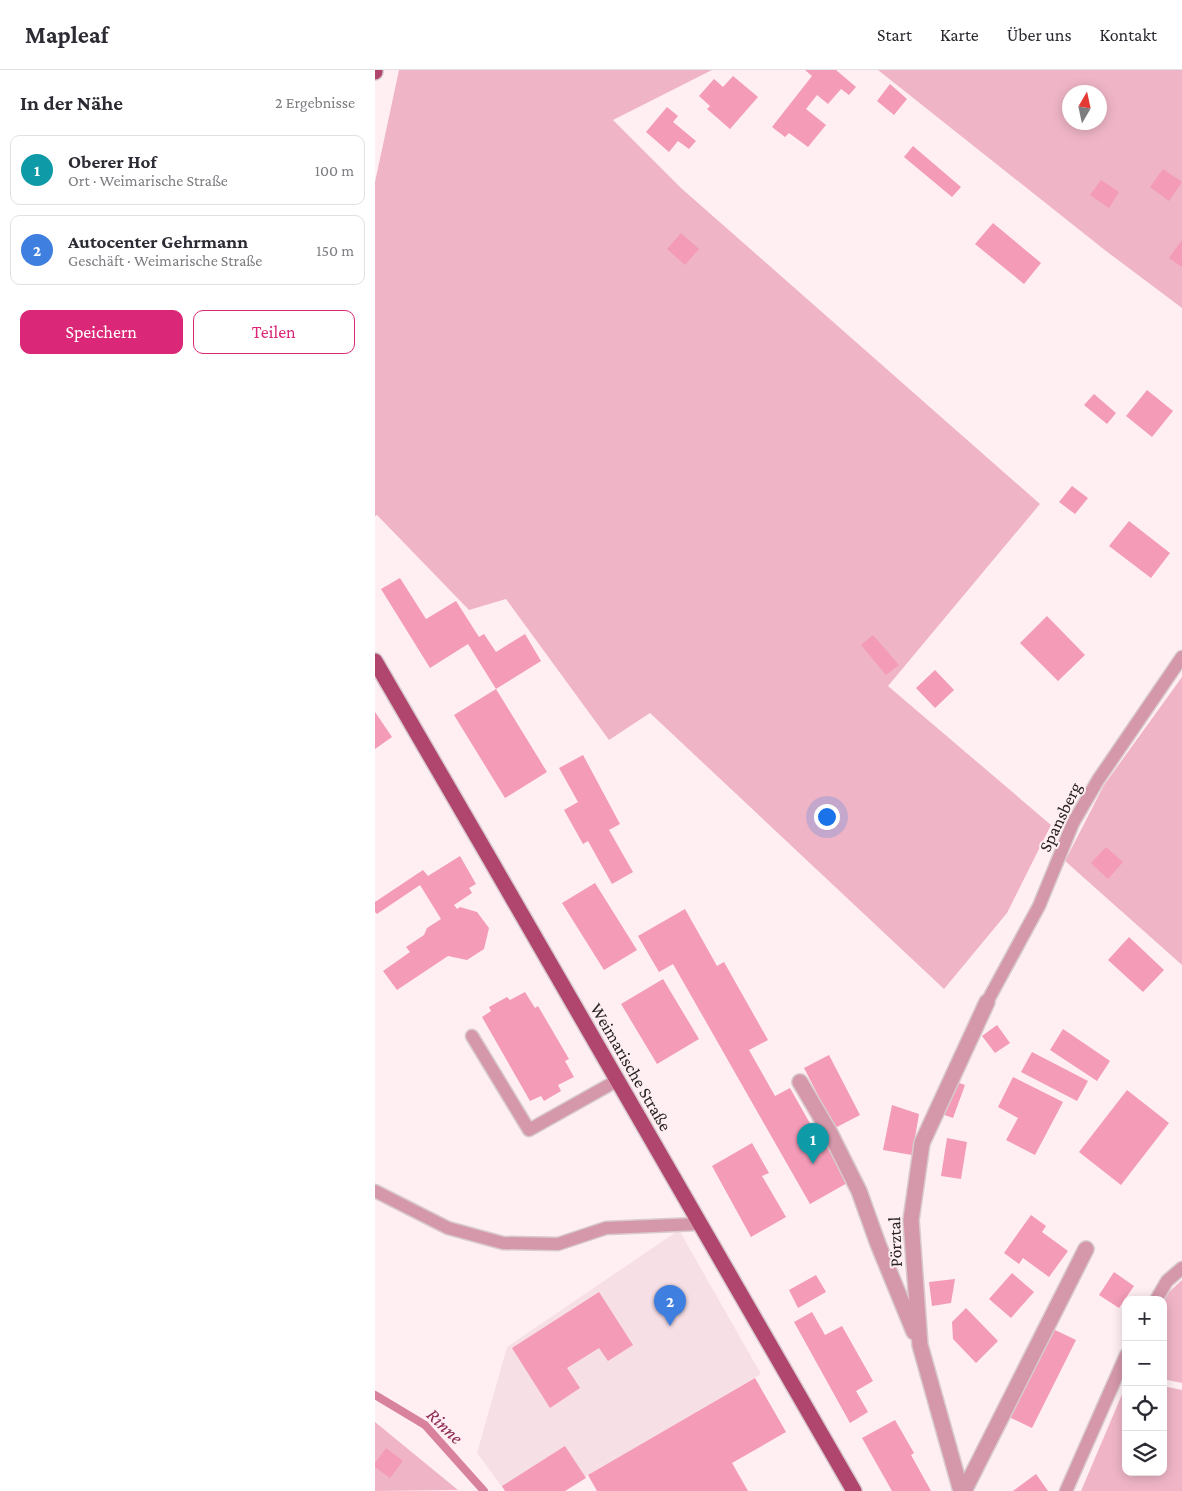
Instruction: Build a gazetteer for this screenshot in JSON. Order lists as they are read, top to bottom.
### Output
{
  "streets": {
    "main road": ["Weimarische Straße"],
    "street": ["Pörztal"],
    "lane": ["Spansberg"]
  },
  "crossings": [
    ["Spansberg", "Pörztal"]
  ],
  "water": ["Rinne"],
  "north": "top",
  "page": {
    "header": "Mapleaf",
    "nav": [
      "Start",
      "Karte",
      "Über uns",
      "Kontakt"
    ],
    "heading": ["In der Nähe", "2 Ergebnisse"],
    "list": [
      {
        "mark": "1",
        "name": "Oberer Hof",
        "note": "Ort · Weimarische Straße",
        "value": "100 m"
      },
      {
        "mark": "2",
        "name": "Autocenter Gehrmann",
        "note": "Geschäft · Weimarische Straße",
        "value": "150 m"
      }
    ],
    "buttons": ["Speichern", "Teilen"],
    "pins": ["1", "2"],
    "map_buttons": ["+", "−"]
  }
}
